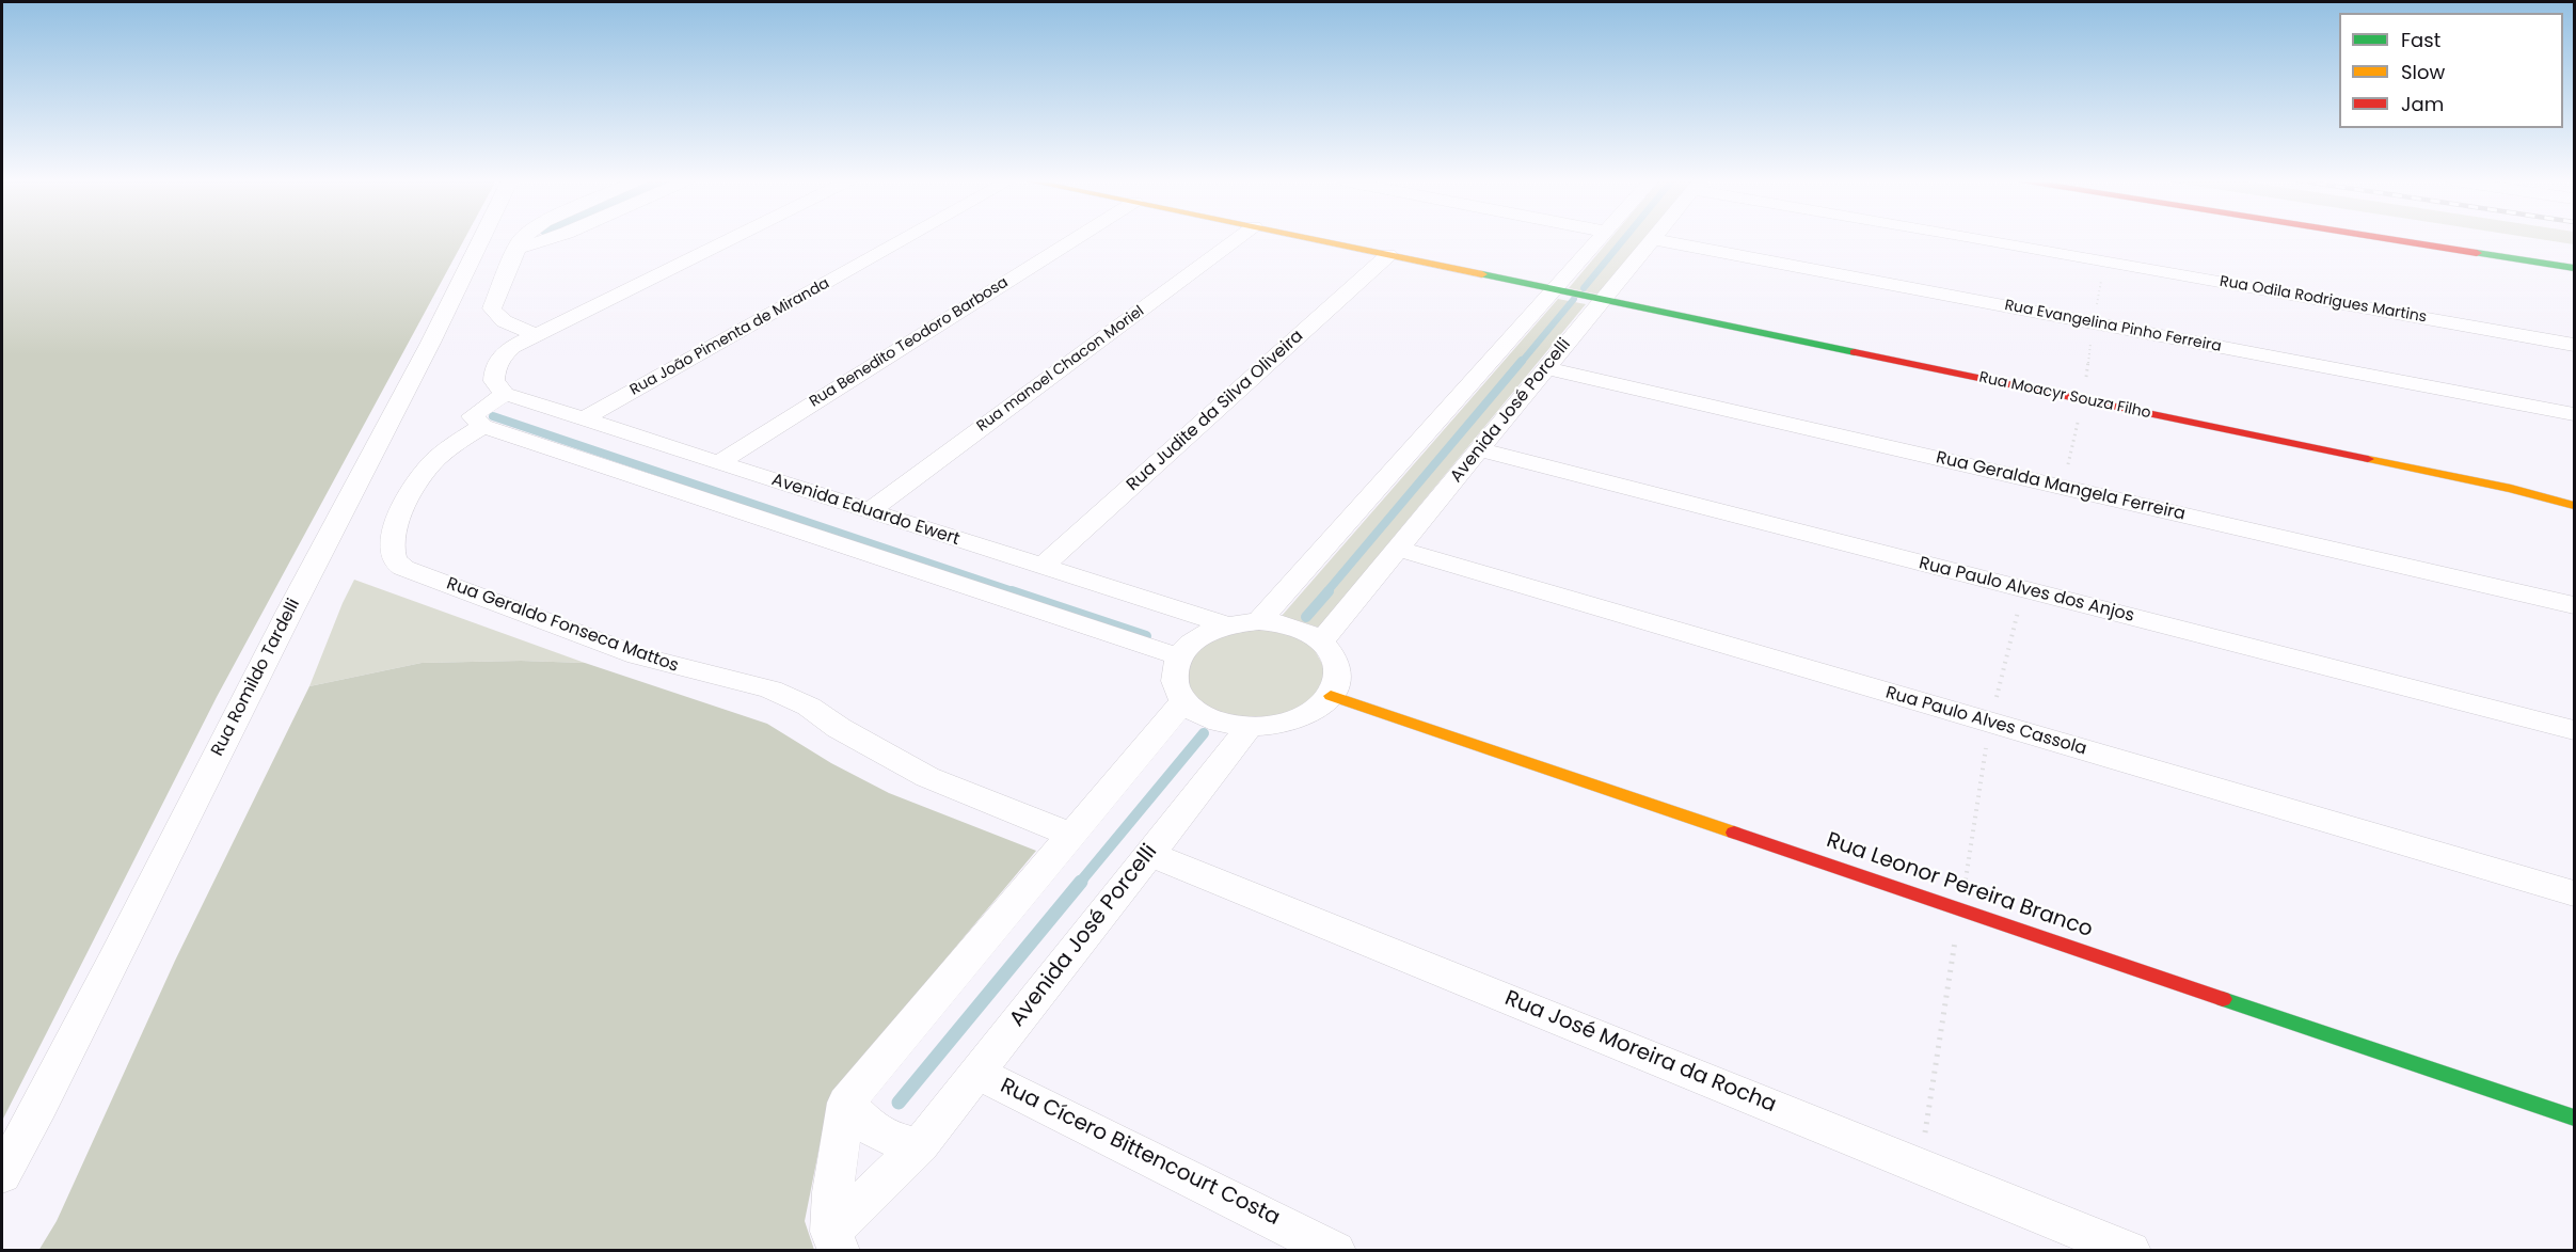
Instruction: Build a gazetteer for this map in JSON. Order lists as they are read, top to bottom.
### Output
{
  "streets": {
    "street": [
      "Rua Odila Rodrigues Martins",
      "Rua Evangelina Pinho Ferreira",
      "Rua João Pimenta de Miranda",
      "Rua Benedito Teodoro Barbosa",
      "Rua manoel Chacon Moriel",
      "Rua Moacyr Souza Filho",
      "Rua Judite da Silva Oliveira",
      "Avenida José Porcelli",
      "Rua Geralda Mangela Ferreira",
      "Avenida Eduardo Ewert",
      "Rua Paulo Alves dos Anjos",
      "Rua Geraldo Fonseca Mattos",
      "Rua Romildo Tardelli",
      "Rua Paulo Alves Cassola",
      "Rua Leonor Pereira Branco",
      "Rua José Moreira da Rocha",
      "Rua Cícero Bittencourt Costa"
    ]
  },
  "crossings": [
    ["Rua Evangelina Pinho Ferreira", "Avenida José Porcelli"],
    ["Rua João Pimenta de Miranda", "Avenida Eduardo Ewert"],
    ["Rua Benedito Teodoro Barbosa", "Avenida Eduardo Ewert"],
    ["Rua manoel Chacon Moriel", "Avenida Eduardo Ewert"],
    ["Rua Moacyr Souza Filho", "Rua Judite da Silva Oliveira"],
    ["Rua Moacyr Souza Filho", "Avenida José Porcelli"],
    ["Rua Judite da Silva Oliveira", "Avenida Eduardo Ewert"],
    ["Avenida José Porcelli", "Rua Geralda Mangela Ferreira"],
    ["Avenida José Porcelli", "Avenida Eduardo Ewert"],
    ["Avenida José Porcelli", "Rua Paulo Alves dos Anjos"],
    ["Avenida José Porcelli", "Rua Paulo Alves Cassola"],
    ["Avenida José Porcelli", "Rua Leonor Pereira Branco"],
    ["Avenida José Porcelli", "Rua José Moreira da Rocha"],
    ["Avenida José Porcelli", "Rua Cícero Bittencourt Costa"],
    ["Avenida Eduardo Ewert", "Rua Leonor Pereira Branco"]
  ],
  "legend": ["Fast", "Slow", "Jam"]
}
